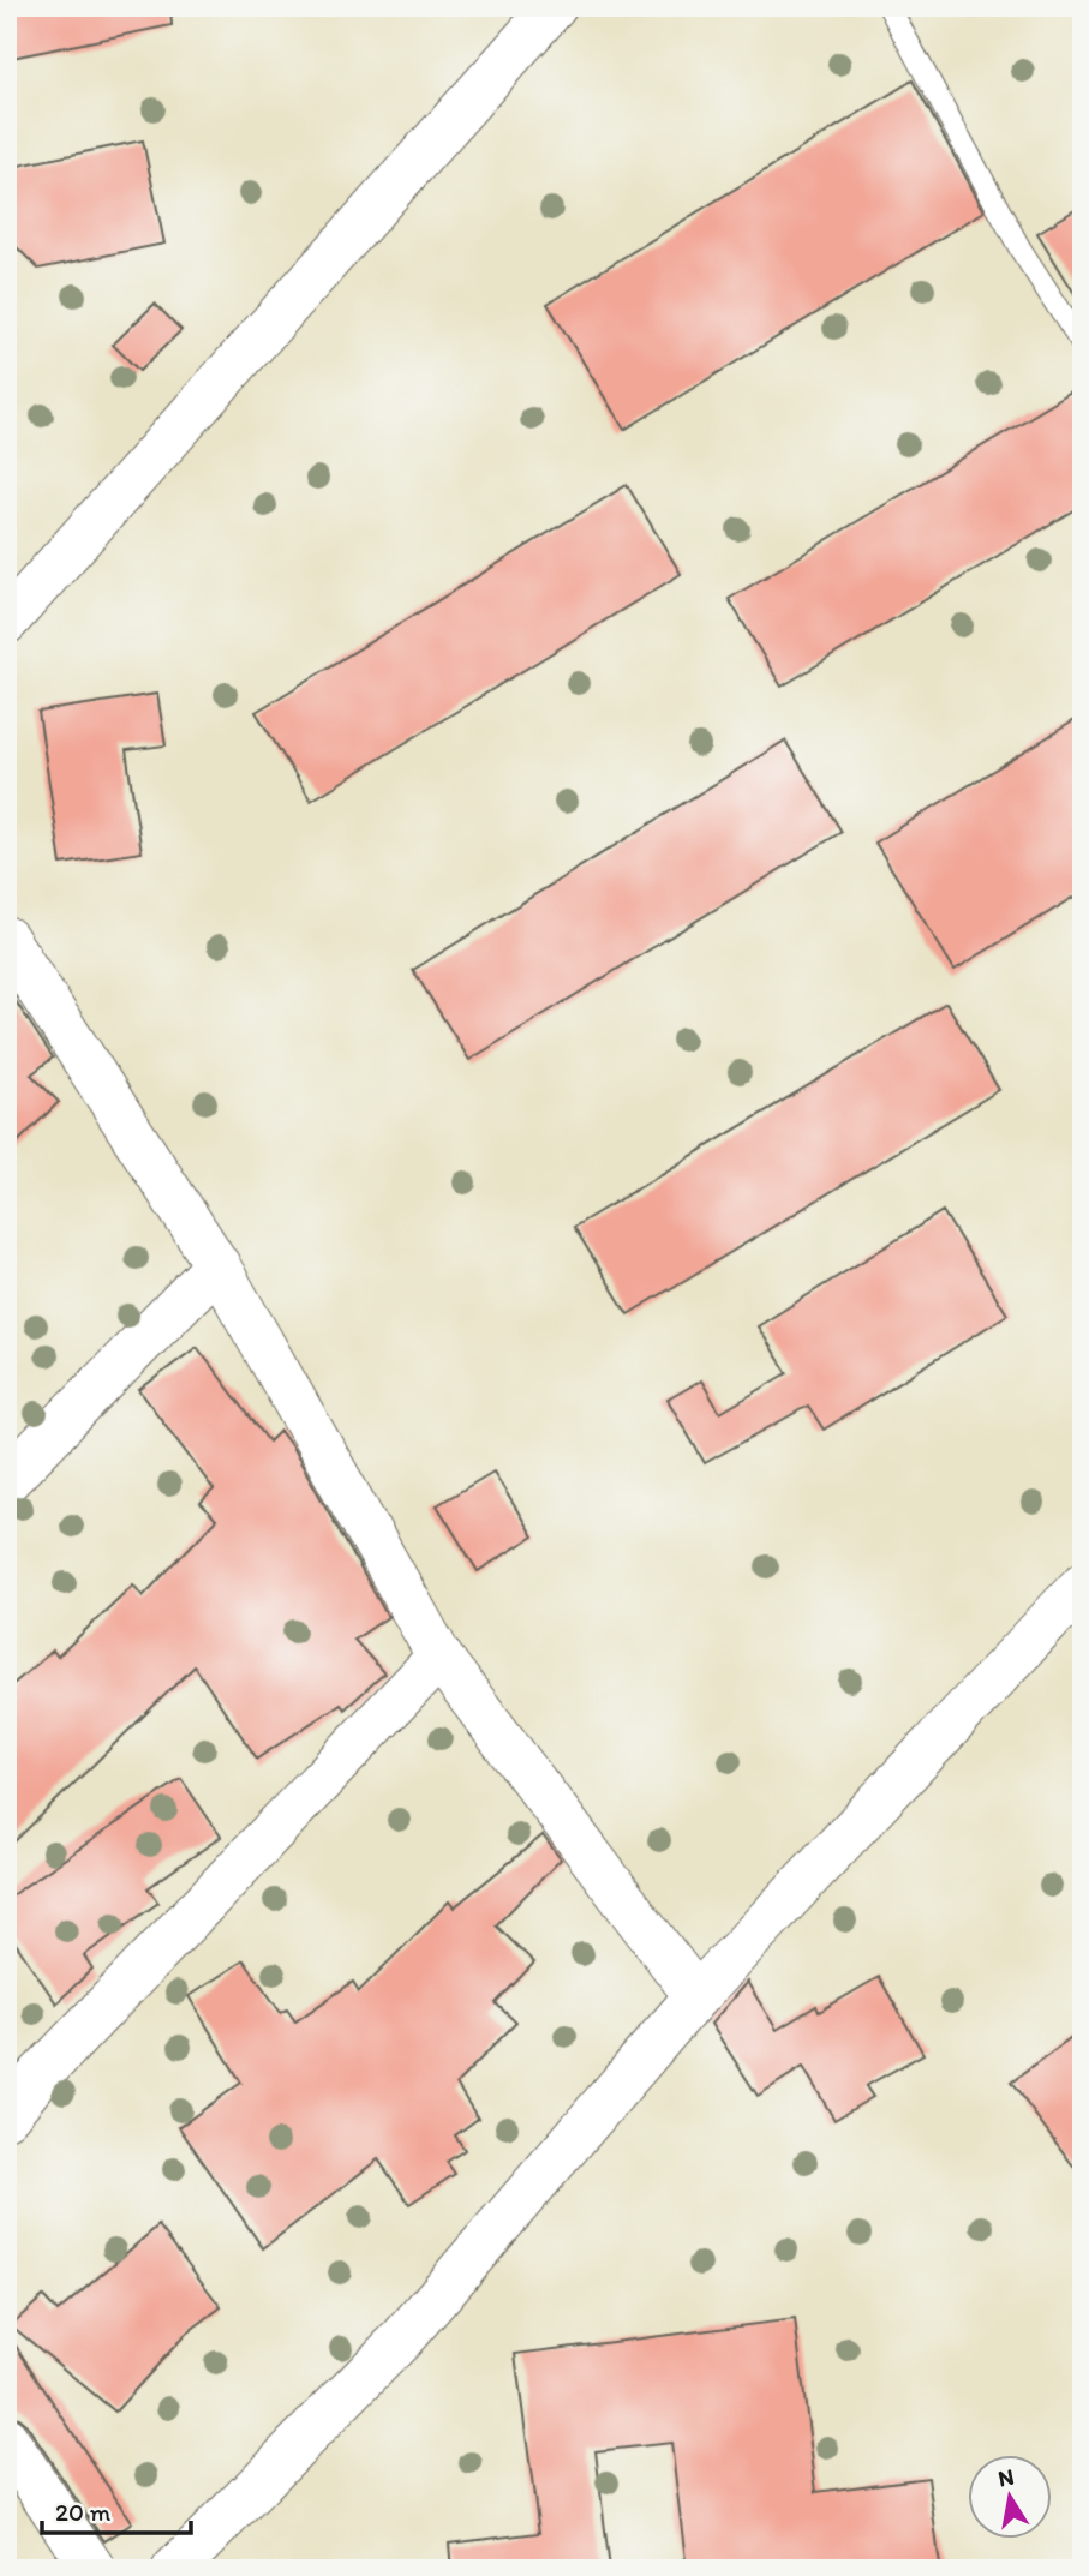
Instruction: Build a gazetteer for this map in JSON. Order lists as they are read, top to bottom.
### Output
{
  "scale_bar": "20 m",
  "north": "top"
}
